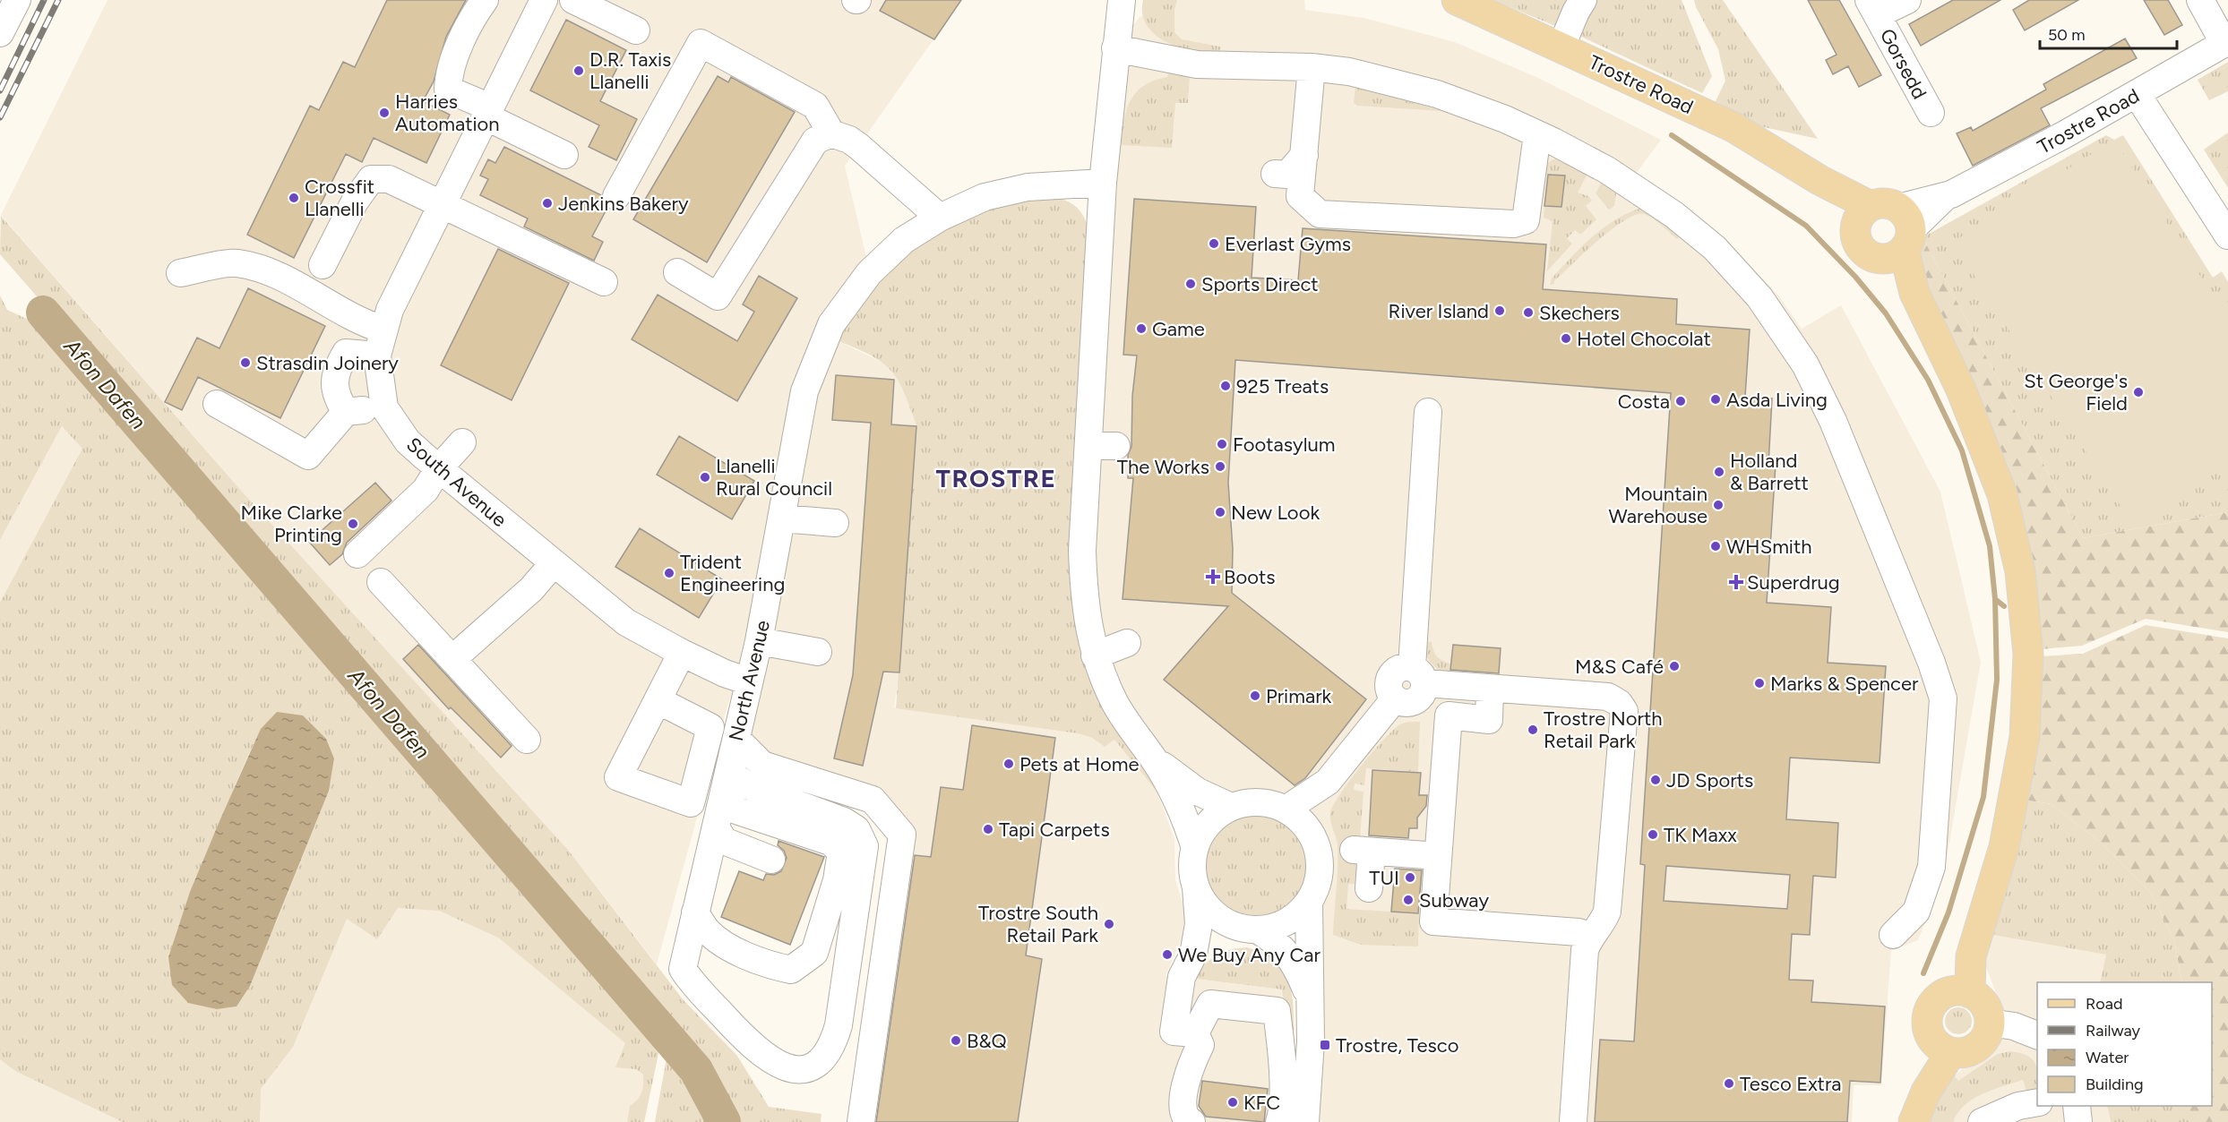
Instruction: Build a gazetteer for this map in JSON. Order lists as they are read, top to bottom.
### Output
{
  "streets": {
    "main road": ["Trostre Road"],
    "street": ["Gorsedd", "South Avenue", "North Avenue"]
  },
  "crossings": [
    ["South Avenue", "North Avenue"]
  ],
  "districts": ["TROSTRE"],
  "water": ["Afon Dafen"],
  "places": {
    "other": [
      "D.R. Taxis Llanelli",
      "Harries Automation",
      "Crossfit Llanelli",
      "Jenkins Bakery",
      "Everlast Gyms",
      "Sports Direct",
      "River Island",
      "Skechers",
      "Game",
      "Hotel Chocolat",
      "Strasdin Joinery",
      "925 Treats",
      "St George's Field",
      "Asda Living",
      "Costa",
      "Footasylum",
      "The Works",
      "Holland & Barrett",
      "Llanelli Rural Council",
      "Mountain Warehouse",
      "New Look",
      "Mike Clarke Printing",
      "WHSmith",
      "Trident Engineering",
      "M&S Café",
      "Marks & Spencer",
      "Primark",
      "Trostre North Retail Park",
      "Pets at Home",
      "JD Sports",
      "Tapi Carpets",
      "TK Maxx",
      "TUI",
      "Subway",
      "Trostre South Retail Park",
      "We Buy Any Car",
      "B&Q",
      "Tesco Extra",
      "KFC"
    ],
    "health": ["Boots", "Superdrug"],
    "transit": ["Trostre, Tesco"]
  },
  "legend": [
    "Road",
    "Railway",
    "Water",
    "Building"
  ],
  "scale_bar": "50 m"
}
